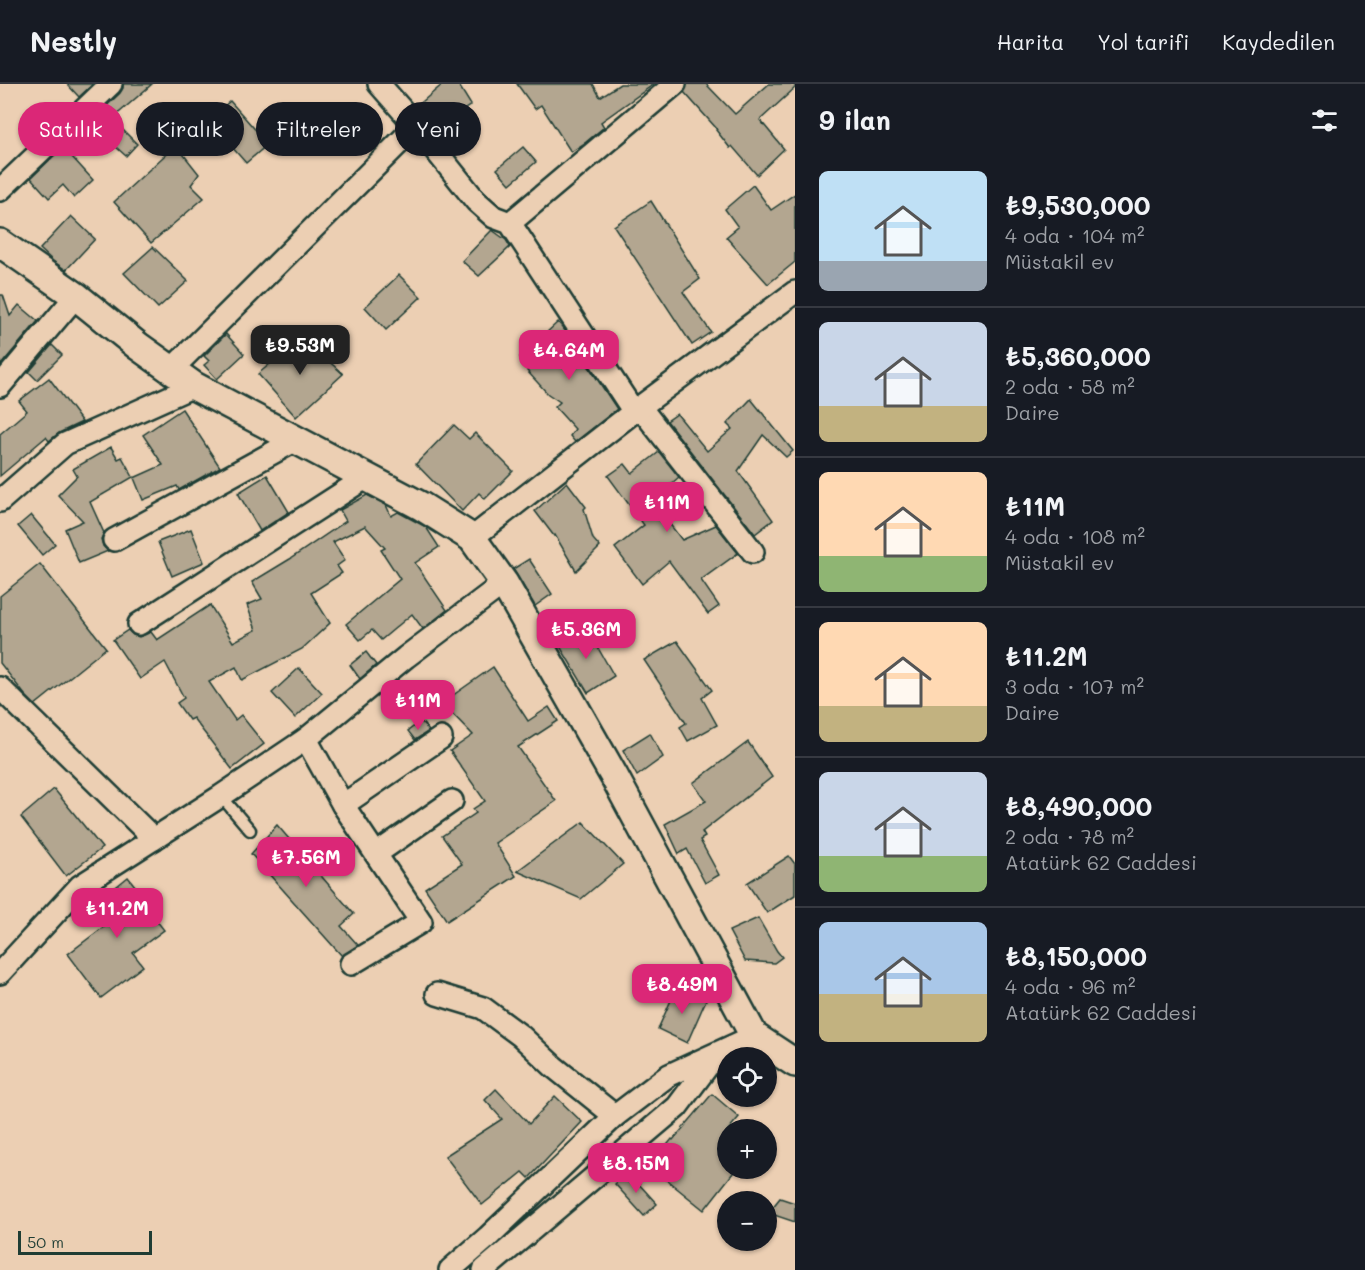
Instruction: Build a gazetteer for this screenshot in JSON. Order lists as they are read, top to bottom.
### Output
{
  "scale_bar": "50 m",
  "page": {
    "header": "Nestly",
    "nav": ["Harita", "Yol tarifi", "Kaydedilen"],
    "heading": "9 ilan",
    "chip": [
      "Satılık",
      "Kiralık",
      "Filtreler",
      "Yeni"
    ],
    "list": [
      {
        "name": "₺9,530,000",
        "note": "4 oda · 104 m² · Müstakil ev"
      },
      {
        "name": "₺5,360,000",
        "note": "2 oda · 58 m² · Daire"
      },
      {
        "name": "₺11M",
        "note": "4 oda · 108 m² · Müstakil ev"
      },
      {
        "name": "₺11.2M",
        "note": "3 oda · 107 m² · Daire"
      },
      {
        "name": "₺8,490,000",
        "note": "2 oda · 78 m² · Atatürk 62 Caddesi"
      },
      {
        "name": "₺8,150,000",
        "note": "4 oda · 96 m² · Atatürk 62 Caddesi"
      }
    ],
    "price": [
      "₺9.53M",
      "₺4.64M",
      "₺11M",
      "₺5.36M",
      "₺11M",
      "₺7.56M",
      "₺11.2M",
      "₺8.49M",
      "₺8.15M"
    ],
    "map_buttons": ["+", "−"],
    "scale": "50 m"
  }
}
